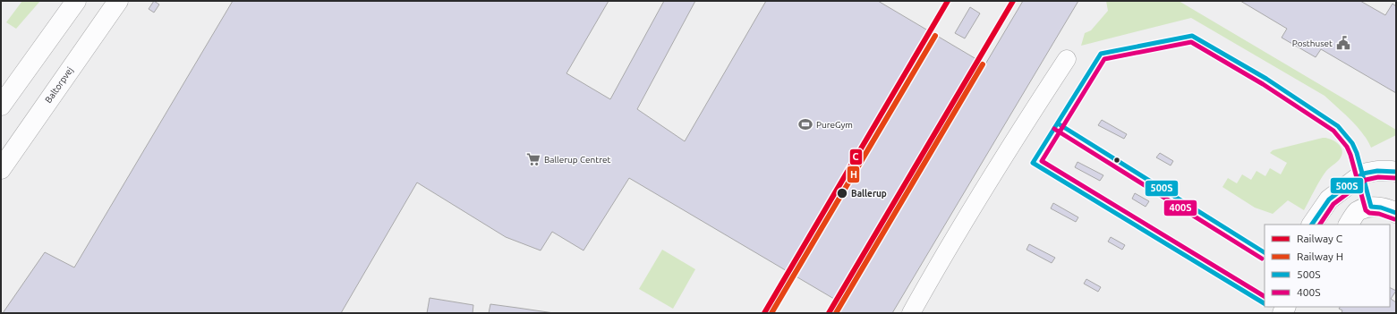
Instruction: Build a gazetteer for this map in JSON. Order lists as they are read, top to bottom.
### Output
{
  "streets": {
    "street": ["Baltorpvej"]
  },
  "places": {
    "public building": ["Posthuset"],
    "sports": ["PureGym"],
    "supermarket": ["Ballerup Centret"],
    "other": ["Ballerup"]
  },
  "lines": [
    "rail line C",
    "rail line H",
    "transit line 500S",
    "transit line 400S"
  ],
  "legend": [
    "Railway C",
    "Railway H",
    "500S",
    "400S"
  ]
}
